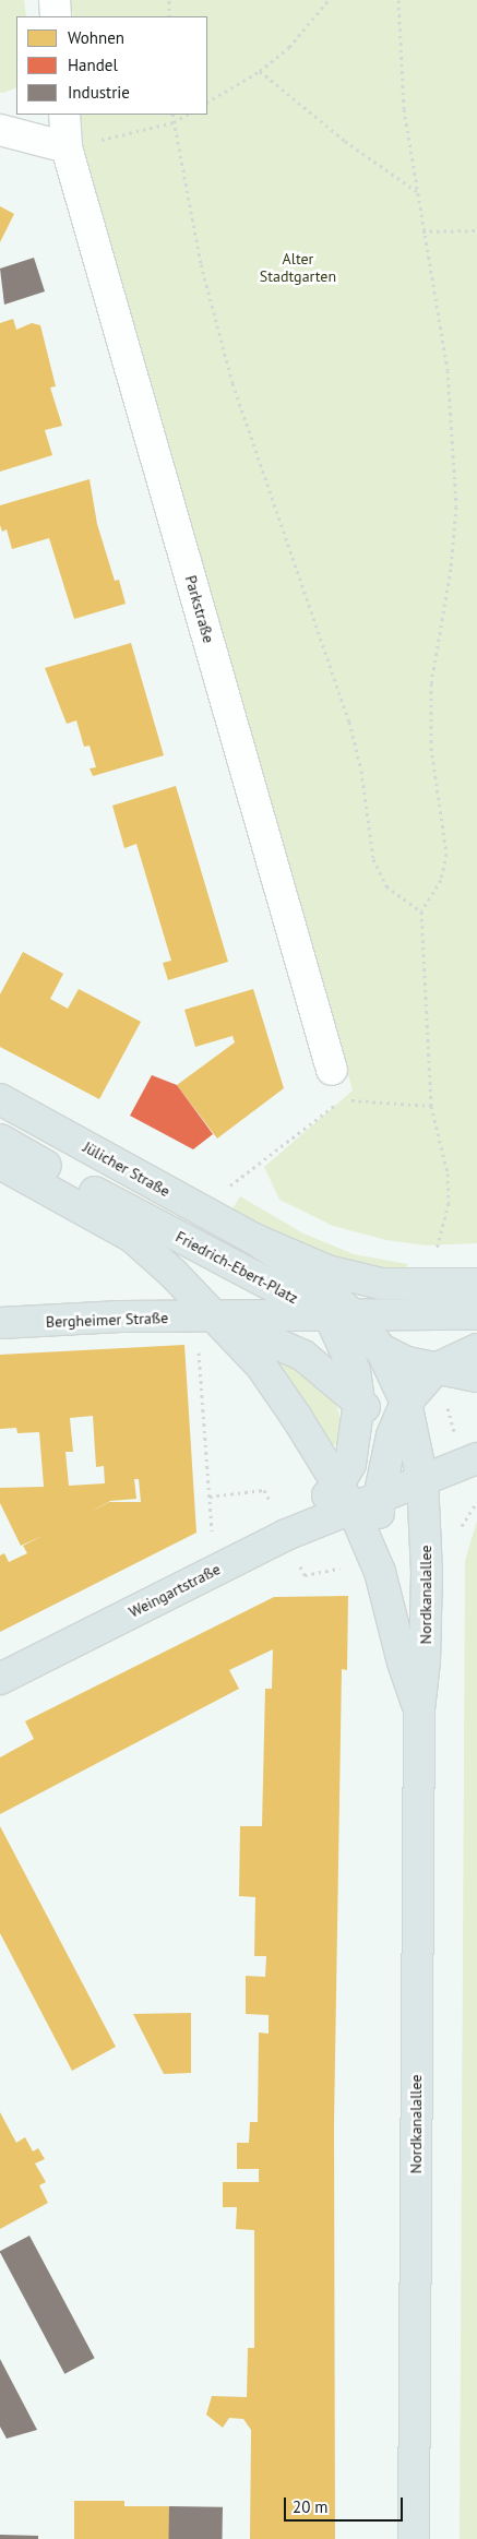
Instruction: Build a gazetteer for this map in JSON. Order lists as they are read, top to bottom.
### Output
{
  "streets": {
    "main road": [
      "Jülicher Straße",
      "Friedrich-Ebert-Platz",
      "Bergheimer Straße",
      "Weingartstraße",
      "Nordkanalallee"
    ],
    "street": ["Parkstraße"]
  },
  "crossings": [
    ["Jülicher Straße", "Friedrich-Ebert-Platz"],
    ["Friedrich-Ebert-Platz", "Bergheimer Straße"],
    ["Friedrich-Ebert-Platz", "Weingartstraße"],
    ["Friedrich-Ebert-Platz", "Nordkanalallee"],
    ["Bergheimer Straße", "Nordkanalallee"],
    ["Weingartstraße", "Nordkanalallee"]
  ],
  "parks": ["Alter Stadtgarten"],
  "legend": ["Wohnen", "Handel", "Industrie"],
  "scale_bar": "20 m"
}
